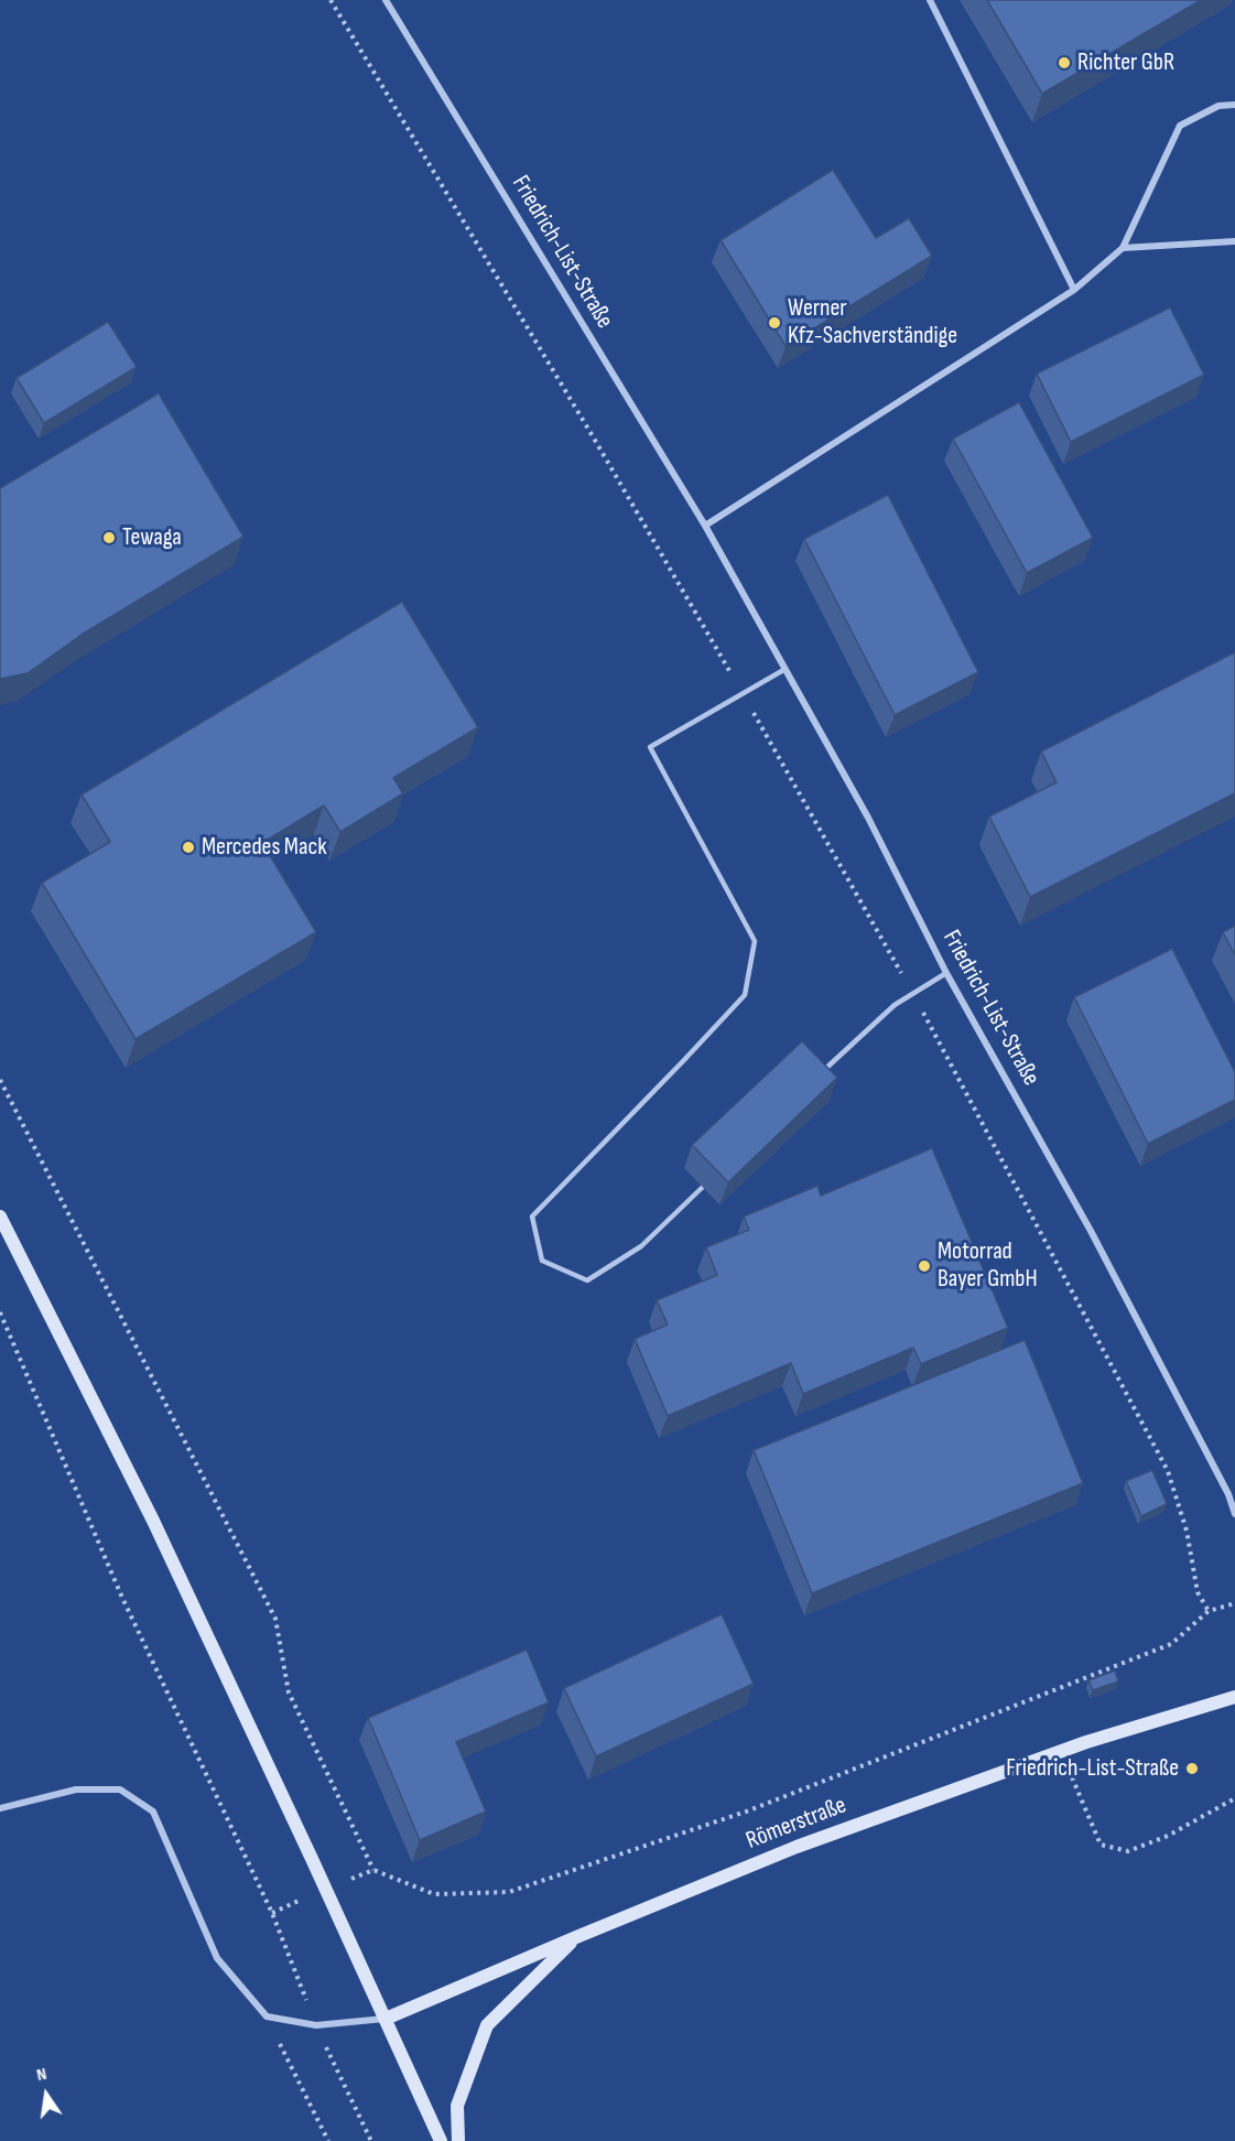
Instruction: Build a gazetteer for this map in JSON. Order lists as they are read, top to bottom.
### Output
{
  "streets": {
    "main road": ["Römerstraße"],
    "street": ["Friedrich-List-Straße"]
  },
  "places": [
    "Richter GbR",
    "Werner Kfz-Sachverständige",
    "Tewaga",
    "Mercedes Mack",
    "Motorrad Bayer GmbH",
    "Friedrich-List-Straße"
  ],
  "north": "top"
}
